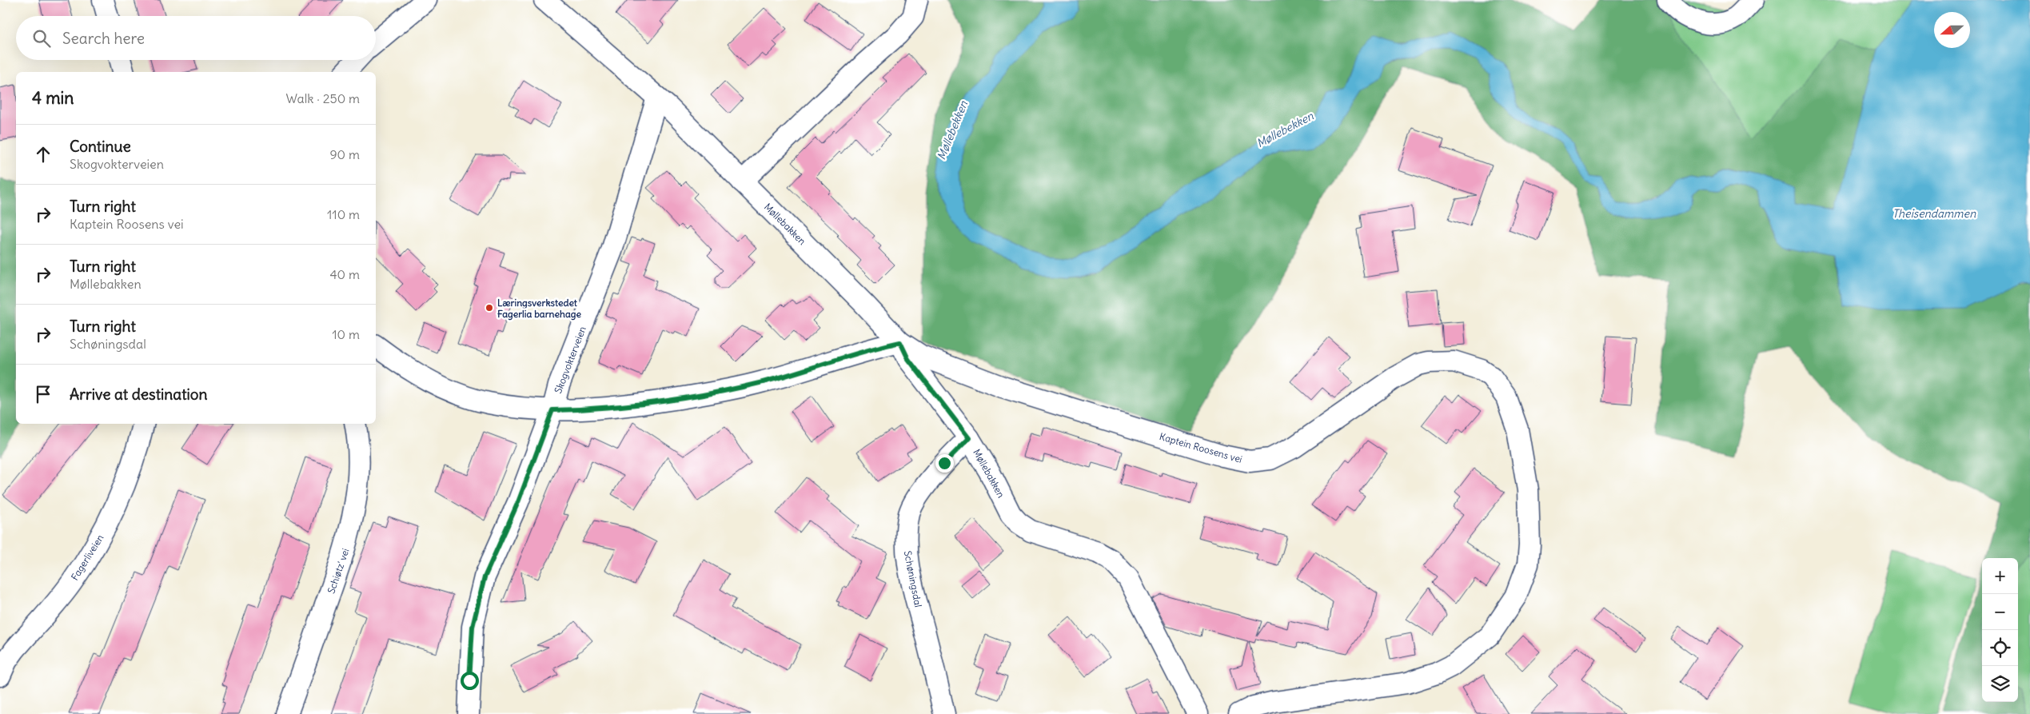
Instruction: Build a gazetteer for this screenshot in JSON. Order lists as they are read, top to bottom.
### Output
{
  "streets": {
    "street": [
      "Møllebakken",
      "Skogvokterveien",
      "Kaptein Roosens vei",
      "Fagerliveien",
      "Schiøtz' vei",
      "Schøningsdal"
    ]
  },
  "crossings": [
    ["Møllebakken", "Skogvokterveien"],
    ["Møllebakken", "Kaptein Roosens vei"],
    ["Møllebakken", "Schøningsdal"]
  ],
  "water": ["Møllebekken", "Theisendammen"],
  "places": ["Læringsverkstedet Fagerlia barnehage"],
  "north": "left",
  "page": {
    "search": "Search here",
    "heading": ["4 min", "Walk · 250 m"],
    "list": [
      ["Continue", "Skogvokterveien", "90 m"],
      ["Turn right", "Kaptein Roosens vei", "110 m"],
      ["Turn right", "Møllebakken", "40 m"],
      ["Turn right", "Schøningsdal", "10 m"],
      "Arrive at destination"
    ],
    "map_buttons": ["+", "−"]
  }
}
